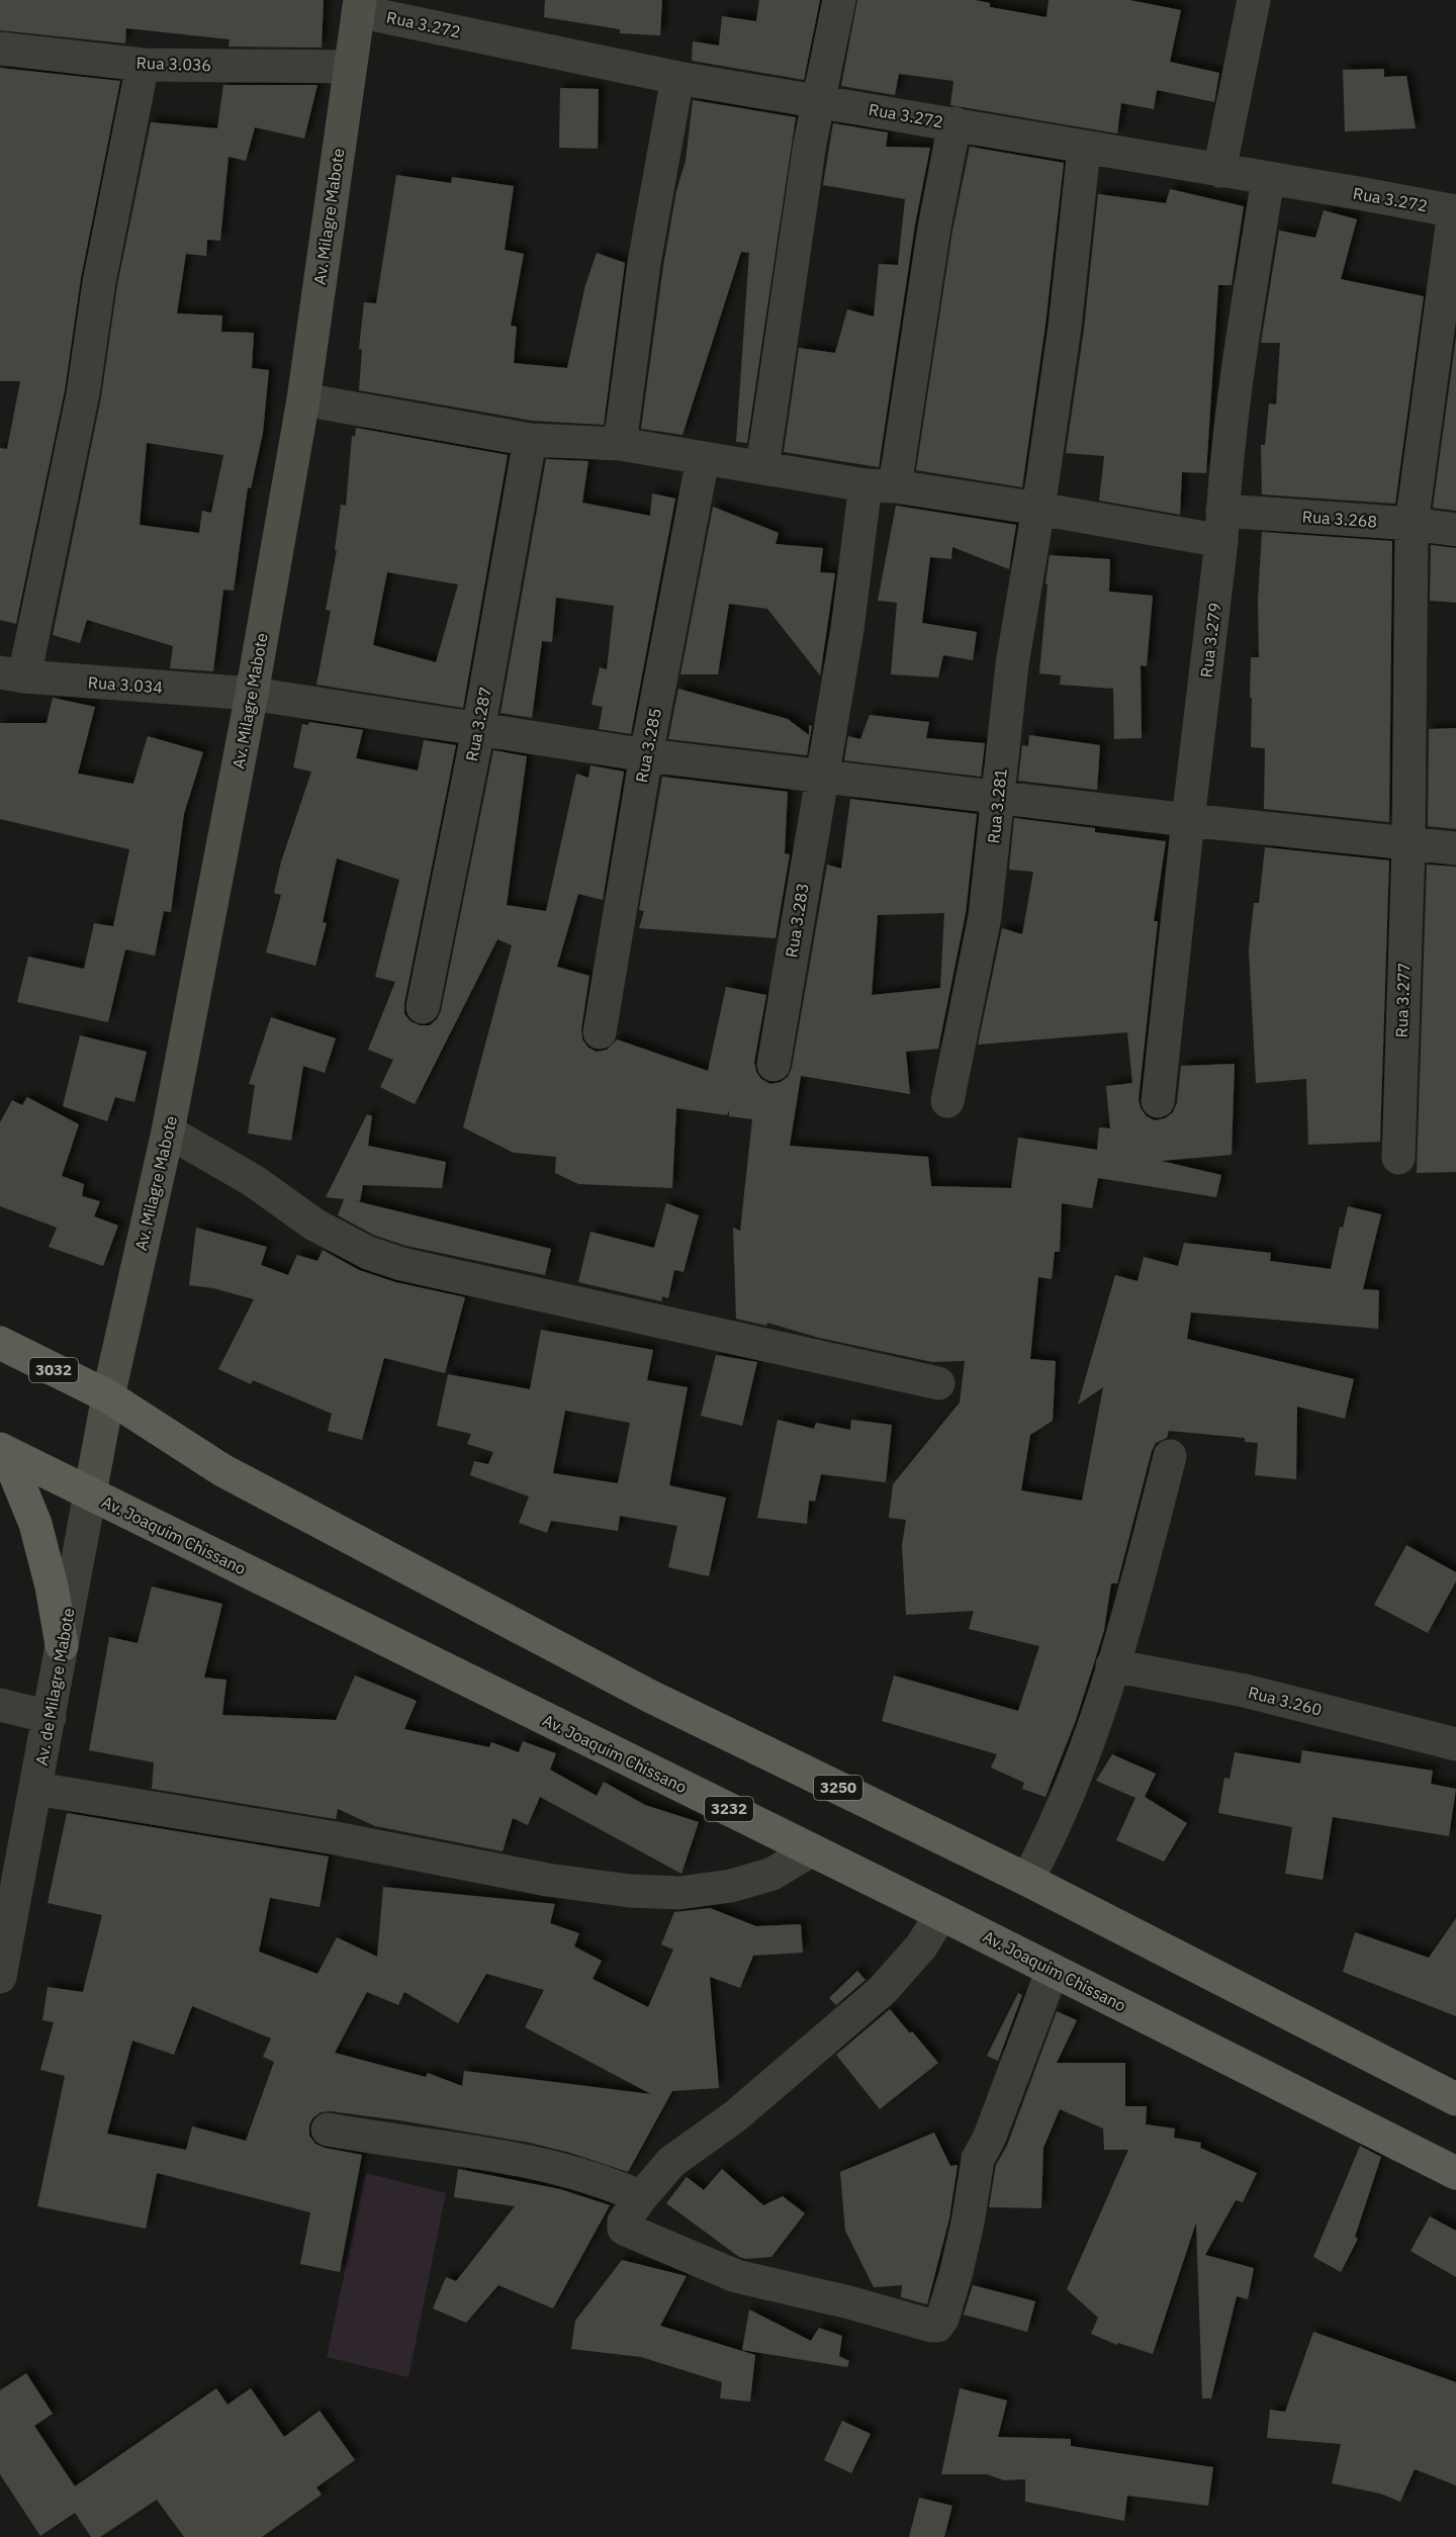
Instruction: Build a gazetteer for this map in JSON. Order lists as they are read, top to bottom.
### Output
{
  "streets": {
    "main road": [
      "3032",
      "Av. Joaquim Chissano",
      "3250",
      "3232"
    ],
    "street": [
      "Rua 3.272",
      "Rua 3.036",
      "Av. Milagre Mabote",
      "Rua 3.268",
      "Rua 3.279",
      "Rua 3.034",
      "Rua 3.287",
      "Rua 3.285",
      "Rua 3.281",
      "Rua 3.283",
      "Rua 3.277",
      "Av. de Milagre Mabote",
      "Rua 3.260"
    ]
  },
  "crossings": [
    ["Rua 3.272", "Av. Milagre Mabote"],
    ["Rua 3.272", "Rua 3.279"],
    ["Rua 3.272", "Rua 3.281"],
    ["Rua 3.272", "Rua 3.283"],
    ["Rua 3.272", "Rua 3.277"],
    ["Rua 3.036", "Av. Milagre Mabote"],
    ["Av. Milagre Mabote", "Rua 3.268"],
    ["Av. Milagre Mabote", "Rua 3.034"],
    ["Av. Milagre Mabote", "3032"],
    ["Av. Milagre Mabote", "Av. de Milagre Mabote"],
    ["Av. Milagre Mabote", "3250"],
    ["Rua 3.268", "Rua 3.279"],
    ["Rua 3.268", "Rua 3.287"],
    ["Rua 3.268", "Rua 3.285"],
    ["Rua 3.268", "Rua 3.281"],
    ["Rua 3.268", "Rua 3.283"],
    ["Rua 3.268", "Rua 3.277"],
    ["Rua 3.279", "Rua 3.034"],
    ["Rua 3.034", "Rua 3.287"],
    ["Rua 3.034", "Rua 3.285"],
    ["Rua 3.034", "Rua 3.281"],
    ["Rua 3.034", "Rua 3.283"],
    ["Rua 3.034", "Rua 3.277"],
    ["3032", "Av. de Milagre Mabote"],
    ["3032", "3250"],
    ["Av. Joaquim Chissano", "Av. de Milagre Mabote"],
    ["Av. de Milagre Mabote", "3250"]
  ]
}
